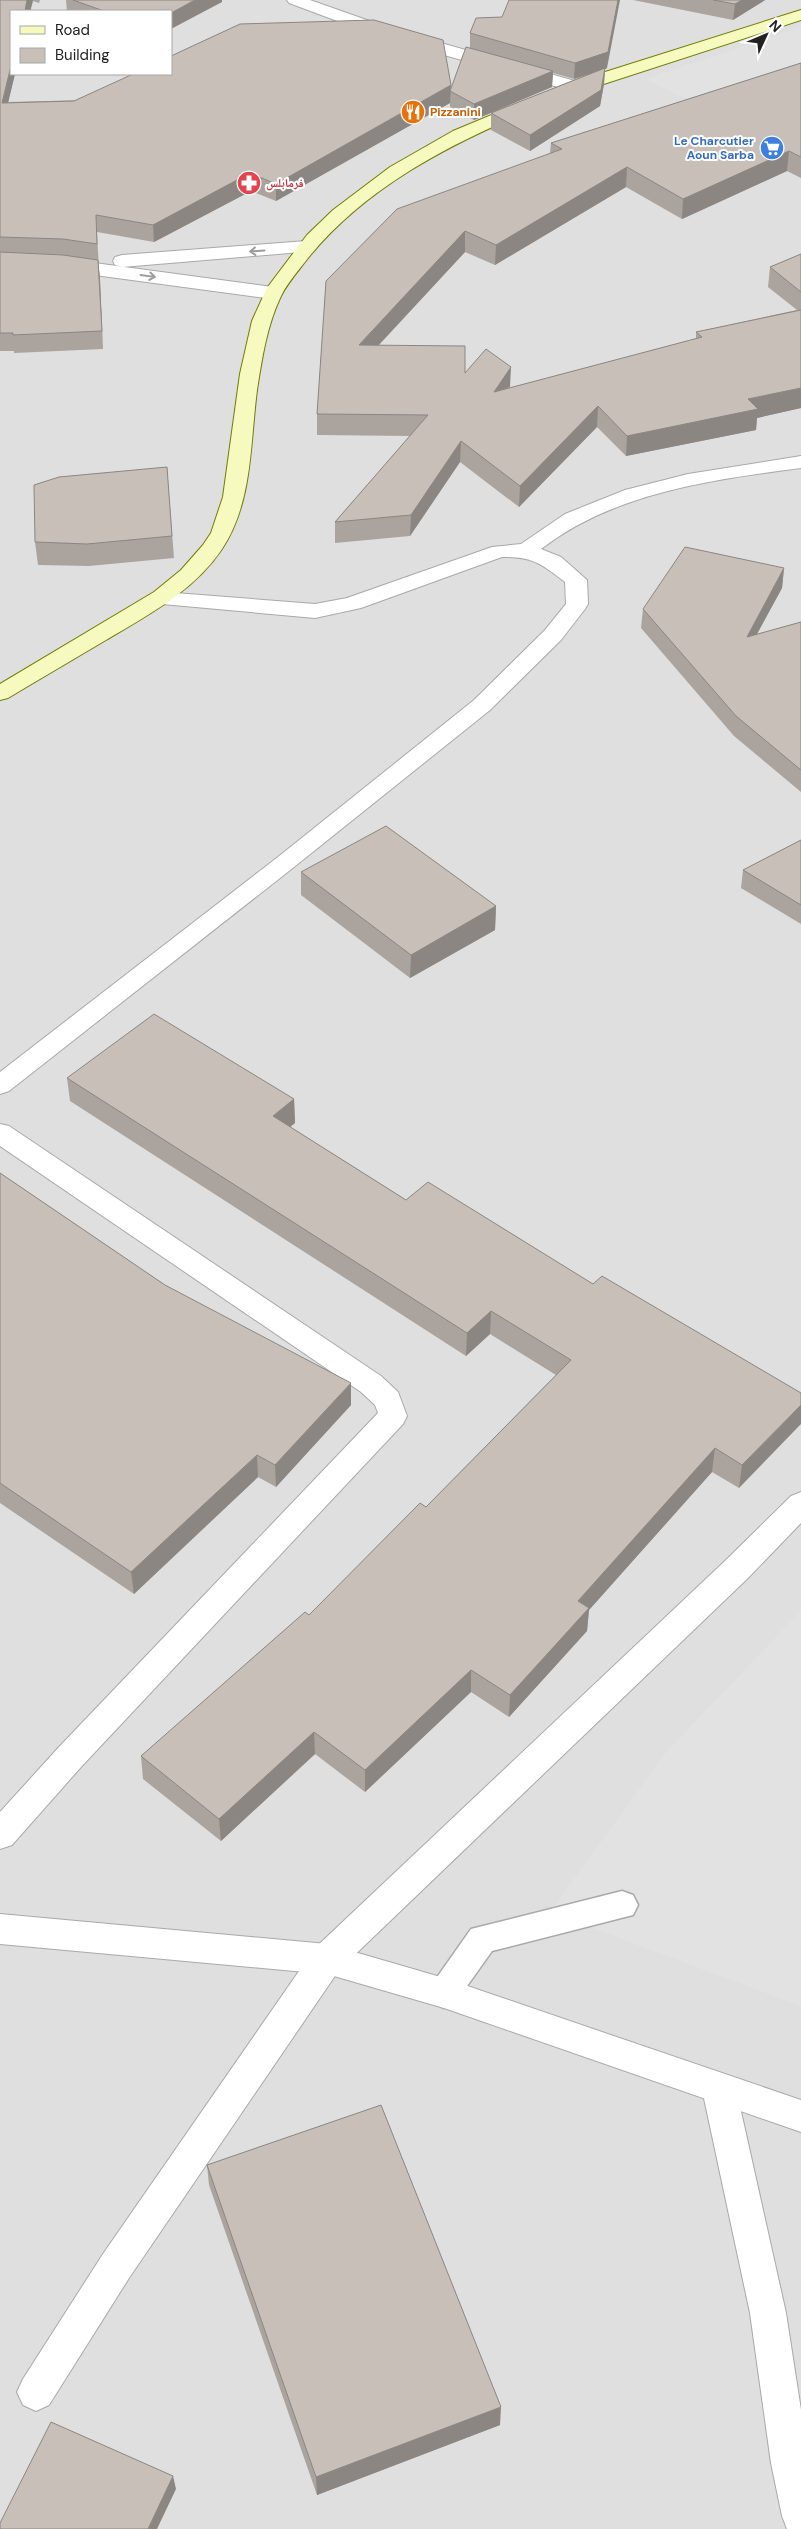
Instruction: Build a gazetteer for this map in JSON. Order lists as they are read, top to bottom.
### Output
{
  "places": {
    "restaurant": ["Pizzanini"],
    "supermarket": ["Le Charcutier Aoun Sarba"],
    "pharmacy": ["فرمابلس"]
  },
  "legend": ["Road", "Building"],
  "north": "top right"
}
